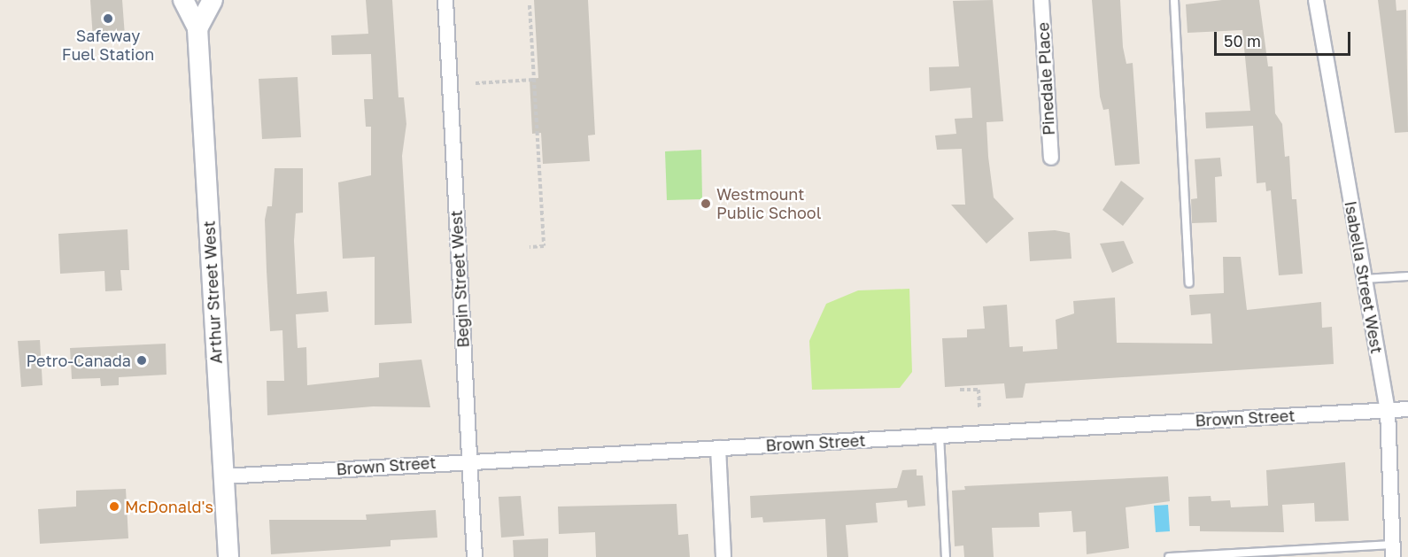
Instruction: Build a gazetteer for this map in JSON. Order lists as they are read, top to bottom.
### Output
{
  "streets": {
    "main road": ["Arthur Street West"],
    "street": [
      "Pinedale Place",
      "Isabella Street West",
      "Begin Street West",
      "Brown Street"
    ]
  },
  "crossings": [
    ["Isabella Street West", "Brown Street"],
    ["Begin Street West", "Brown Street"],
    ["Arthur Street West", "Brown Street"]
  ],
  "places": [
    "Safeway Fuel Station",
    "Westmount Public School",
    "Petro-Canada",
    "McDonald's"
  ],
  "scale_bar": "50 m"
}
